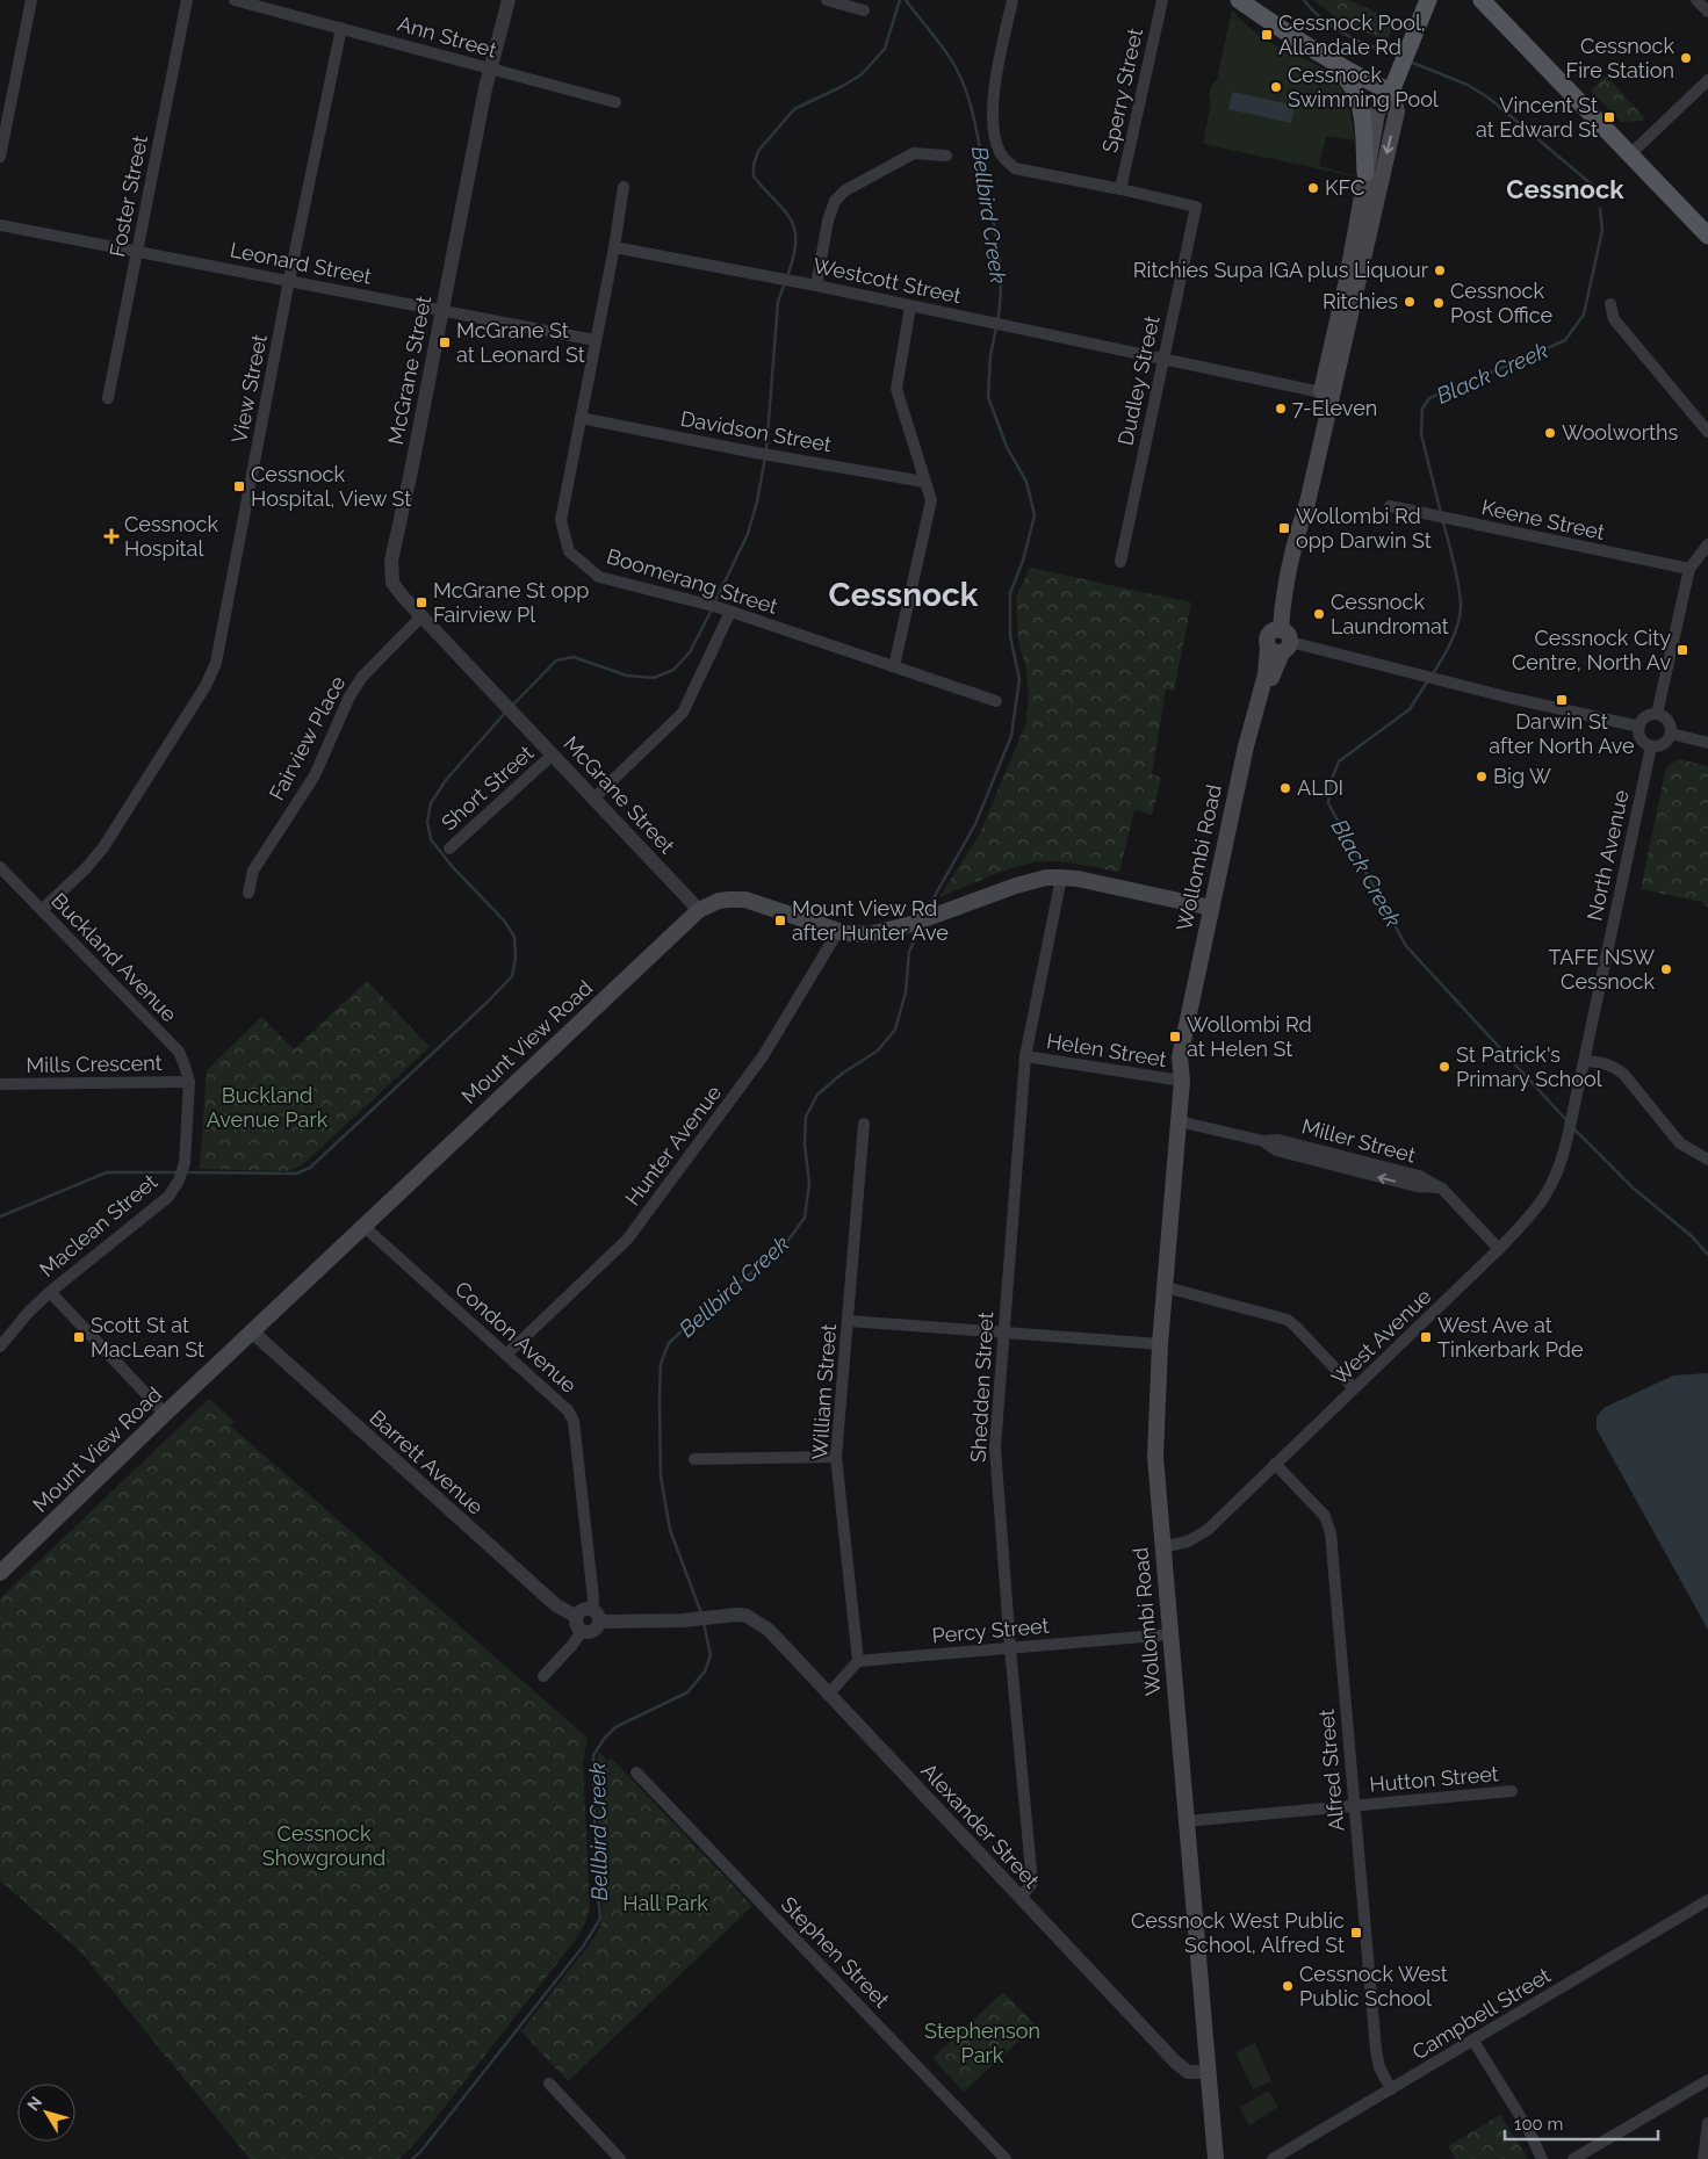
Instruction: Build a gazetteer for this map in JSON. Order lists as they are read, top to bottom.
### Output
{
  "streets": {
    "main road": ["Wollombi Road", "Mount View Road"],
    "street": [
      "Ann Street",
      "Sperry Street",
      "Foster Street",
      "Leonard Street",
      "Westcott Street",
      "McGrane Street",
      "Dudley Street",
      "View Street",
      "Davidson Street",
      "Keene Street",
      "Boomerang Street",
      "Fairview Place",
      "Short Street",
      "North Avenue",
      "Buckland Avenue",
      "Helen Street",
      "Mills Crescent",
      "Miller Street",
      "Hunter Avenue",
      "Maclean Street",
      "Condon Avenue",
      "West Avenue",
      "Shedden Street",
      "William Street",
      "Barrett Avenue",
      "Percy Street",
      "Alfred Street",
      "Hutton Street",
      "Alexander Street",
      "Stephen Street",
      "Campbell Street"
    ]
  },
  "crossings": [
    ["Ann Street", "McGrane Street"],
    ["Ann Street", "View Street"],
    ["Sperry Street", "Dudley Street"],
    ["Foster Street", "Leonard Street"],
    ["Leonard Street", "McGrane Street"],
    ["Leonard Street", "View Street"],
    ["Leonard Street", "Boomerang Street"],
    ["Westcott Street", "Dudley Street"],
    ["Westcott Street", "Boomerang Street"],
    ["Westcott Street", "Wollombi Road"],
    ["McGrane Street", "Fairview Place"],
    ["McGrane Street", "Short Street"],
    ["McGrane Street", "Mount View Road"],
    ["View Street", "Buckland Avenue"],
    ["Davidson Street", "Boomerang Street"],
    ["North Avenue", "West Avenue"],
    ["Wollombi Road", "Mount View Road"],
    ["Wollombi Road", "Helen Street"],
    ["Wollombi Road", "Miller Street"],
    ["Wollombi Road", "West Avenue"],
    ["Wollombi Road", "Percy Street"],
    ["Wollombi Road", "Hutton Street"],
    ["Wollombi Road", "Alexander Street"],
    ["Buckland Avenue", "Mills Crescent"],
    ["Buckland Avenue", "Maclean Street"],
    ["Mount View Road", "Hunter Avenue"],
    ["Mount View Road", "Condon Avenue"],
    ["Mount View Road", "Shedden Street"],
    ["Mount View Road", "Barrett Avenue"],
    ["Helen Street", "Shedden Street"],
    ["Mills Crescent", "Maclean Street"],
    ["Miller Street", "West Avenue"],
    ["Hunter Avenue", "Condon Avenue"],
    ["Condon Avenue", "Alexander Street"],
    ["West Avenue", "Alfred Street"],
    ["Shedden Street", "Percy Street"],
    ["Shedden Street", "Alexander Street"],
    ["William Street", "Percy Street"],
    ["Alfred Street", "Hutton Street"],
    ["Alfred Street", "Campbell Street"]
  ],
  "districts": ["Cessnock", "Cessnock"],
  "water": ["Bellbird Creek", "Black Creek"],
  "parks": [
    "Buckland Avenue Park",
    "Cessnock Showground",
    "Hall Park",
    "Stephenson Park"
  ],
  "places": {
    "transit": [
      "Cessnock Pool, Allandale Rd",
      "Vincent St at Edward St",
      "McGrane St at Leonard St",
      "Cessnock Hospital, View St",
      "Wollombi Rd opp Darwin St",
      "McGrane St opp Fairview Pl",
      "Cessnock City Centre, North Av",
      "Darwin St after North Ave",
      "Mount View Rd after Hunter Ave",
      "Wollombi Rd at Helen St",
      "Scott St at MacLean St",
      "West Ave at Tinkerbark Pde",
      "Cessnock West Public School, Alfred St"
    ],
    "other": [
      "Cessnock Fire Station",
      "Cessnock Swimming Pool",
      "KFC",
      "Ritchies Supa IGA plus Liquour",
      "Ritchies",
      "Cessnock Post Office",
      "7-Eleven",
      "Woolworths",
      "Cessnock Laundromat",
      "Big W",
      "ALDI",
      "TAFE NSW Cessnock",
      "St Patrick's Primary School",
      "Cessnock West Public School"
    ],
    "health": ["Cessnock Hospital"]
  },
  "scale_bar": "100 m",
  "north": "top left"
}
